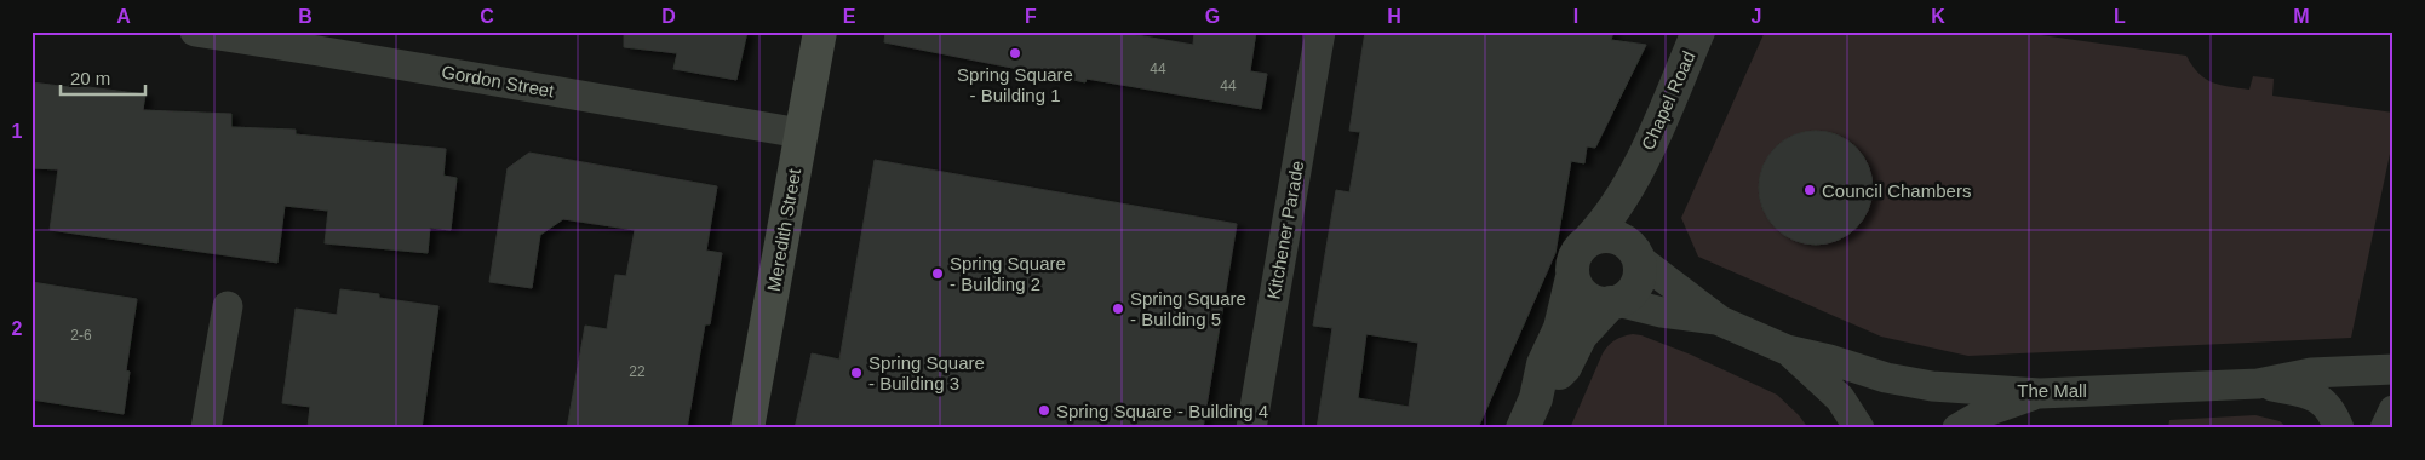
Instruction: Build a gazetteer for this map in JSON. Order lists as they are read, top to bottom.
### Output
{
  "streets": {
    "main road": ["Meredith Street"],
    "street": [
      "Gordon Street",
      "Chapel Road",
      "Kitchener Parade",
      "The Mall"
    ]
  },
  "crossings": [
    ["Gordon Street", "Meredith Street"],
    ["Chapel Road", "The Mall"]
  ],
  "places": [
    "Spring Square - Building 1",
    "Council Chambers",
    "Spring Square - Building 2",
    "Spring Square - Building 5",
    "Spring Square - Building 3",
    "Spring Square - Building 4"
  ],
  "house_numbers": [
    "44",
    "44",
    "2-6",
    "22"
  ],
  "scale_bar": "20 m",
  "grid": {
    "columns": [
      "A",
      "B",
      "C",
      "D",
      "E",
      "F",
      "G",
      "H",
      "I",
      "J",
      "K",
      "L",
      "M"
    ],
    "rows": ["1", "2"]
  }
}
